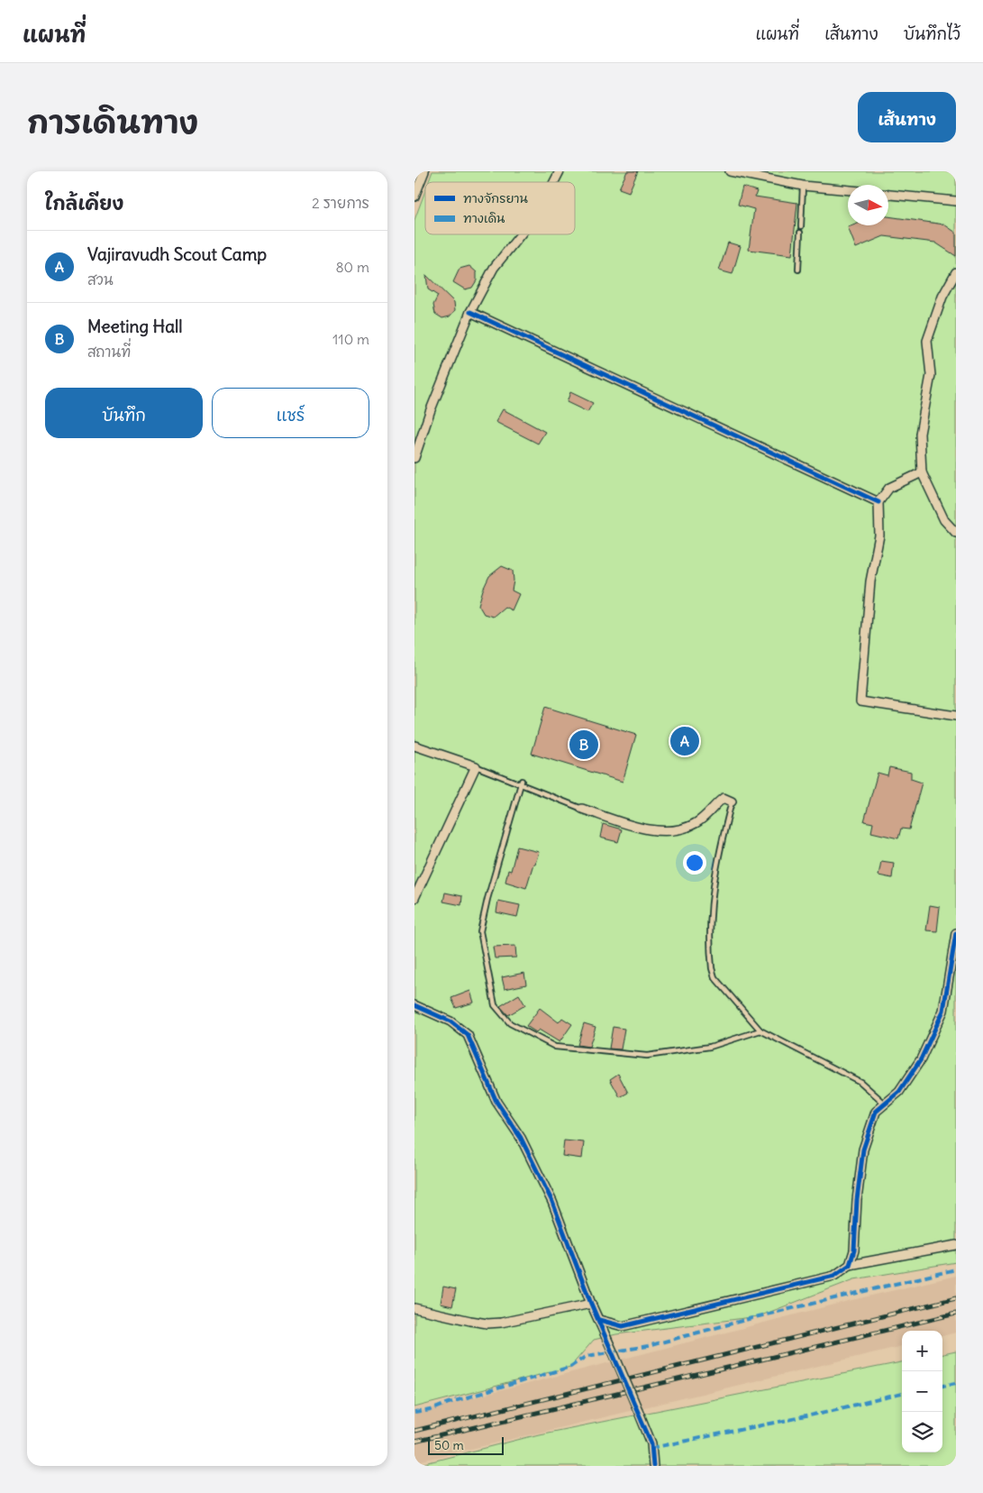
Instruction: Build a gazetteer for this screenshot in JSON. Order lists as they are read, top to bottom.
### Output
{
  "legend": ["ทางจักรยาน", "ทางเดิน"],
  "scale_bar": "50 m",
  "north": "right",
  "page": {
    "header": "แผนที่",
    "nav": ["แผนที่", "เส้นทาง", "บันทึกไว้"],
    "title": "การเดินทาง",
    "buttons": [
      "เส้นทาง",
      ["บันทึก", "แชร์"]
    ],
    "heading": ["ใกล้เคียง", "2 รายการ"],
    "list": [
      {
        "mark": "A",
        "name": "Vajiravudh Scout Camp",
        "note": "สวน",
        "value": "80 m"
      },
      {
        "mark": "B",
        "name": "Meeting Hall",
        "note": "สถานที่",
        "value": "110 m"
      }
    ],
    "pins": ["A", "B"],
    "map_buttons": ["+", "−"],
    "scale": "50 m"
  }
}
